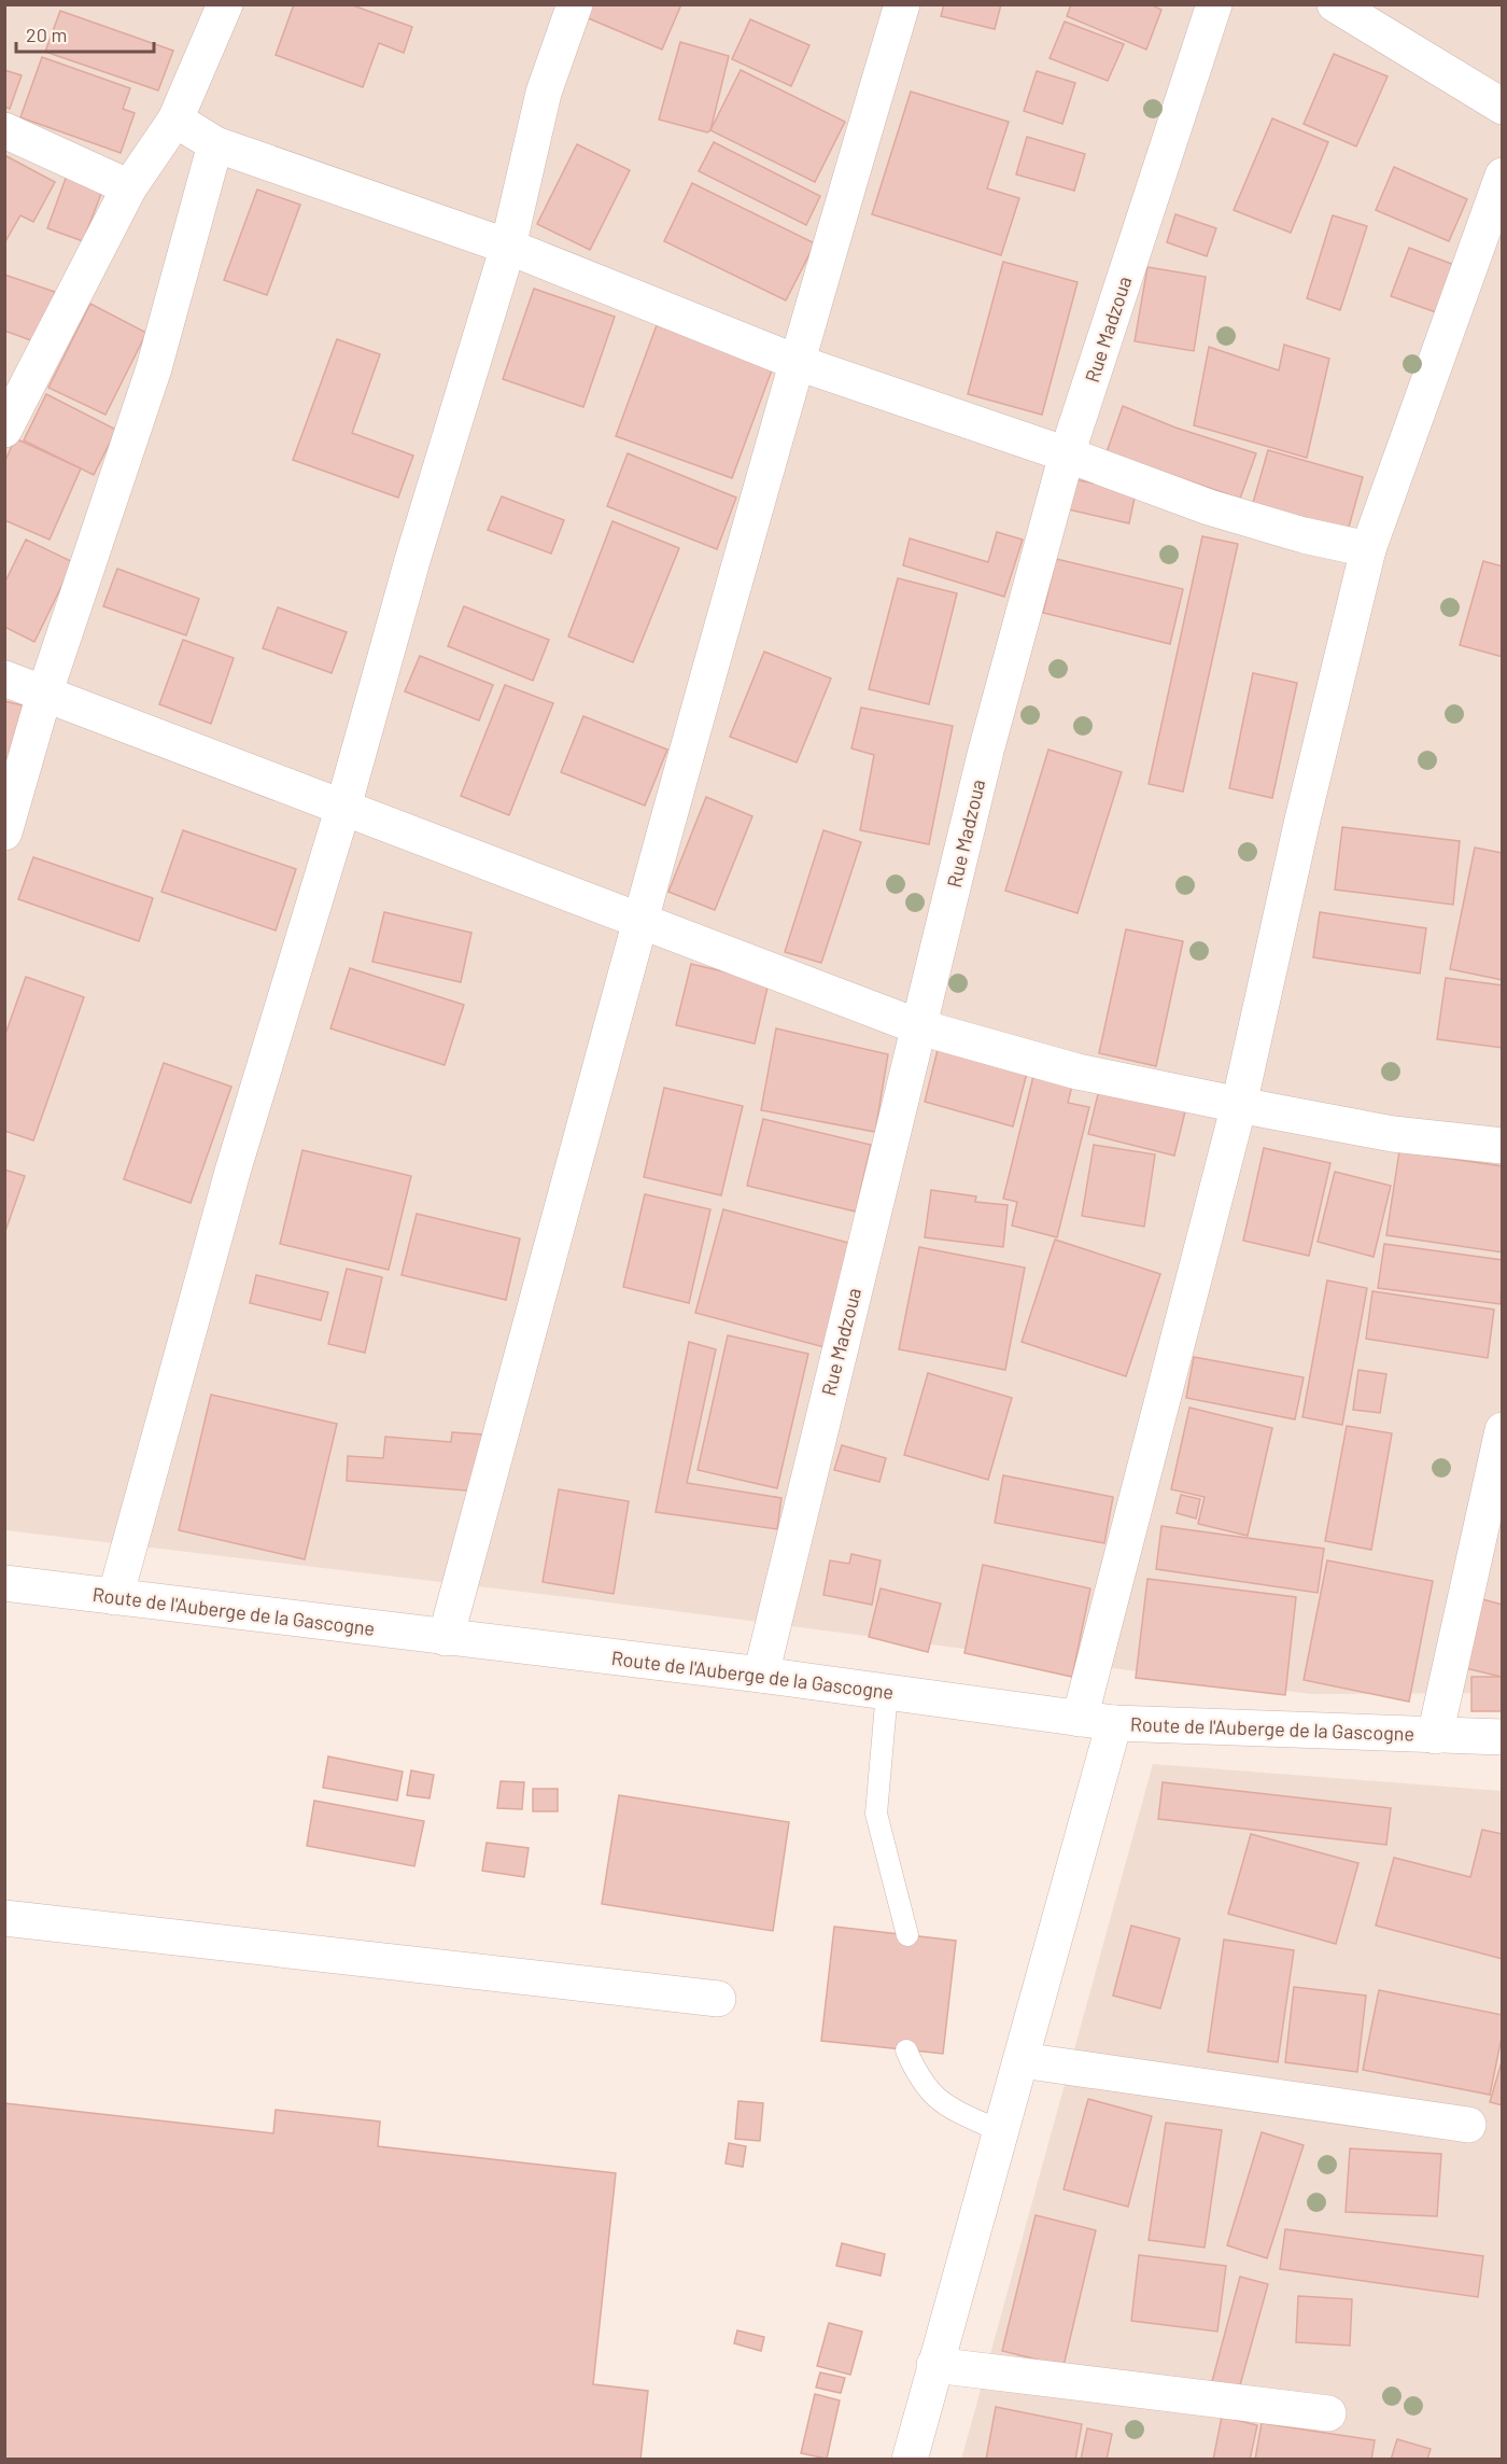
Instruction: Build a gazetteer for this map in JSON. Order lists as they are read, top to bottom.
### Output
{
  "streets": {
    "street": ["Rue Madzoua", "Route de l'Auberge de la Gascogne"]
  },
  "crossings": [
    ["Rue Madzoua", "Route de l'Auberge de la Gascogne"]
  ],
  "scale_bar": "20 m"
}
